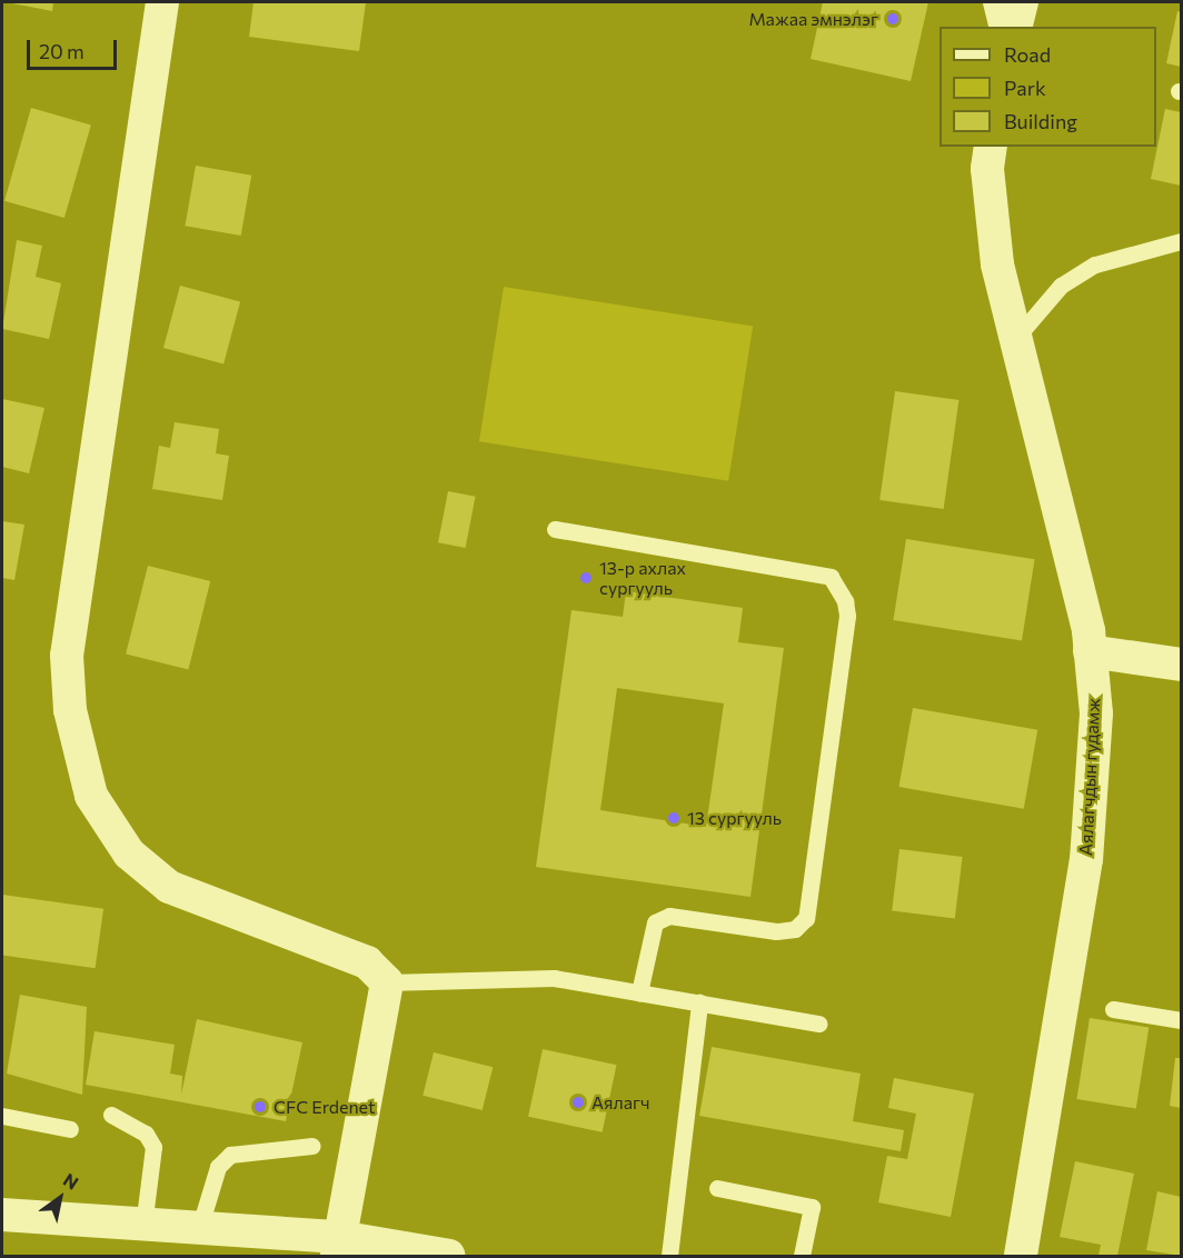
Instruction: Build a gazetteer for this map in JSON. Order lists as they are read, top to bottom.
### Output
{
  "streets": {
    "street": ["Аялагчдын гудамж"]
  },
  "places": [
    "Maжаа эмнэлэг",
    "13-р ахлах сургууль",
    "13 сургууль",
    "Аялагч",
    "CFC Erdenet"
  ],
  "legend": ["Road", "Park", "Building"],
  "scale_bar": "20 m",
  "north": "top right"
}
